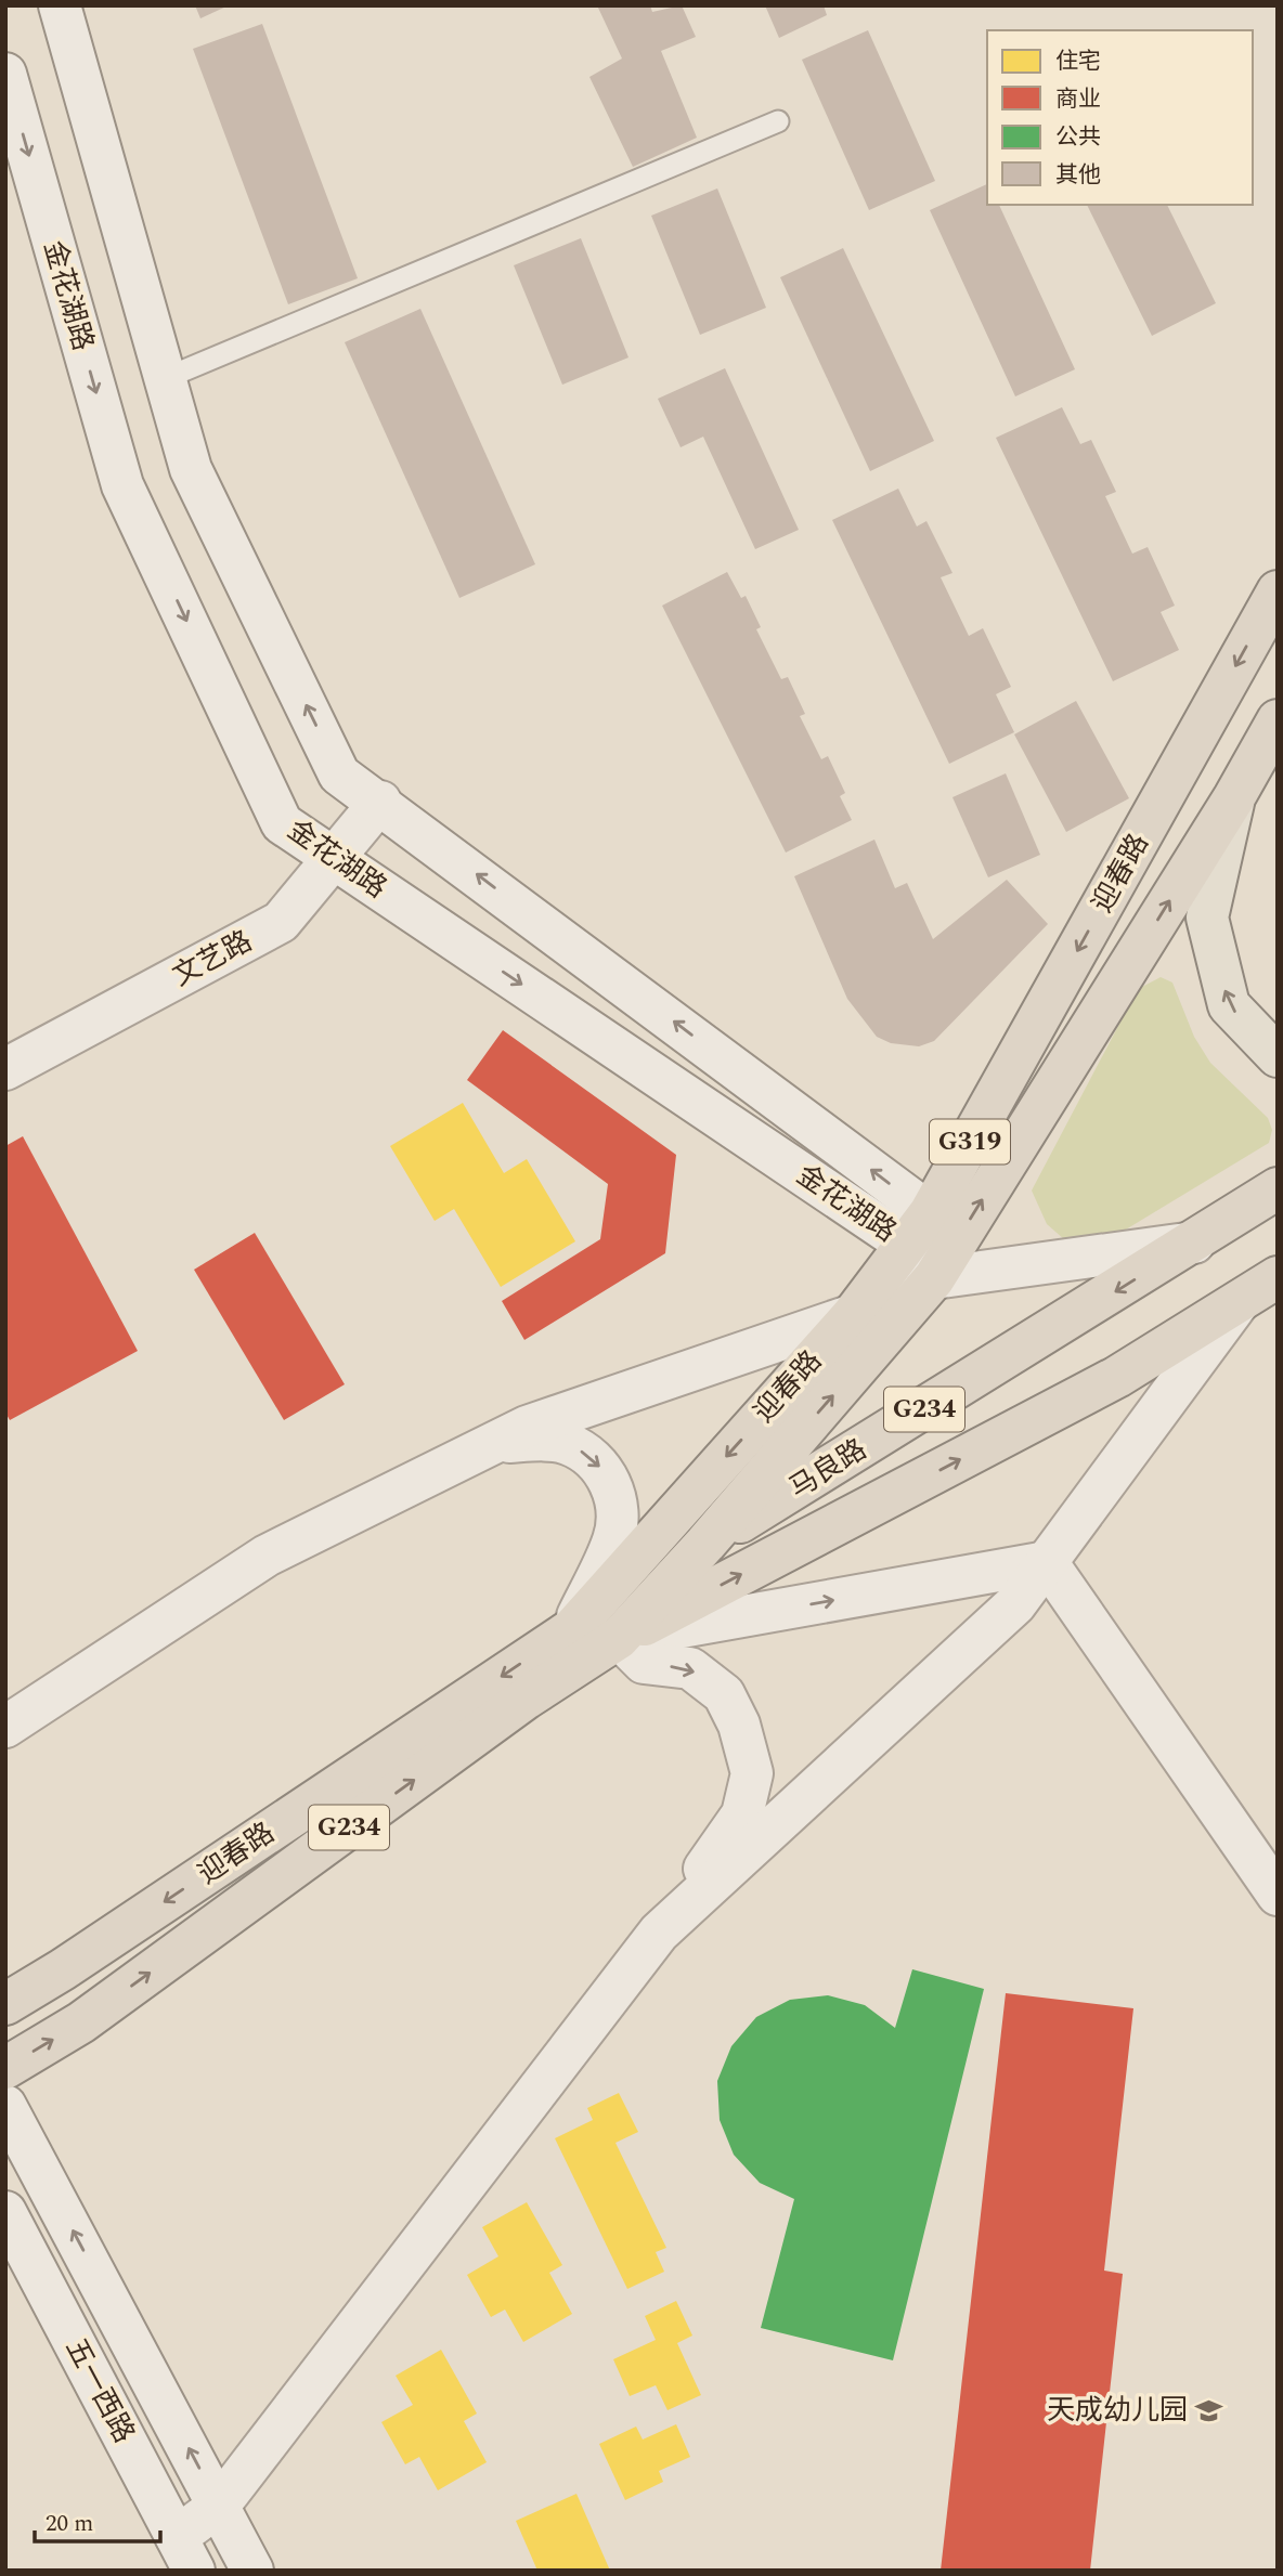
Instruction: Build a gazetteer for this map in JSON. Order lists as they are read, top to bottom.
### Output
{
  "streets": {
    "highway": [
      "迎春路",
      "G319",
      "G234",
      "马良路"
    ],
    "street": ["金花湖路", "文艺路", "五一西路"]
  },
  "crossings": [
    ["金花湖路", "迎春路"],
    ["金花湖路", "文艺路"],
    ["迎春路", "马良路"]
  ],
  "places": {
    "school or university": ["天成幼儿园"]
  },
  "legend": [
    "住宅",
    "商业",
    "公共",
    "其他"
  ],
  "scale_bar": "20 m"
}
